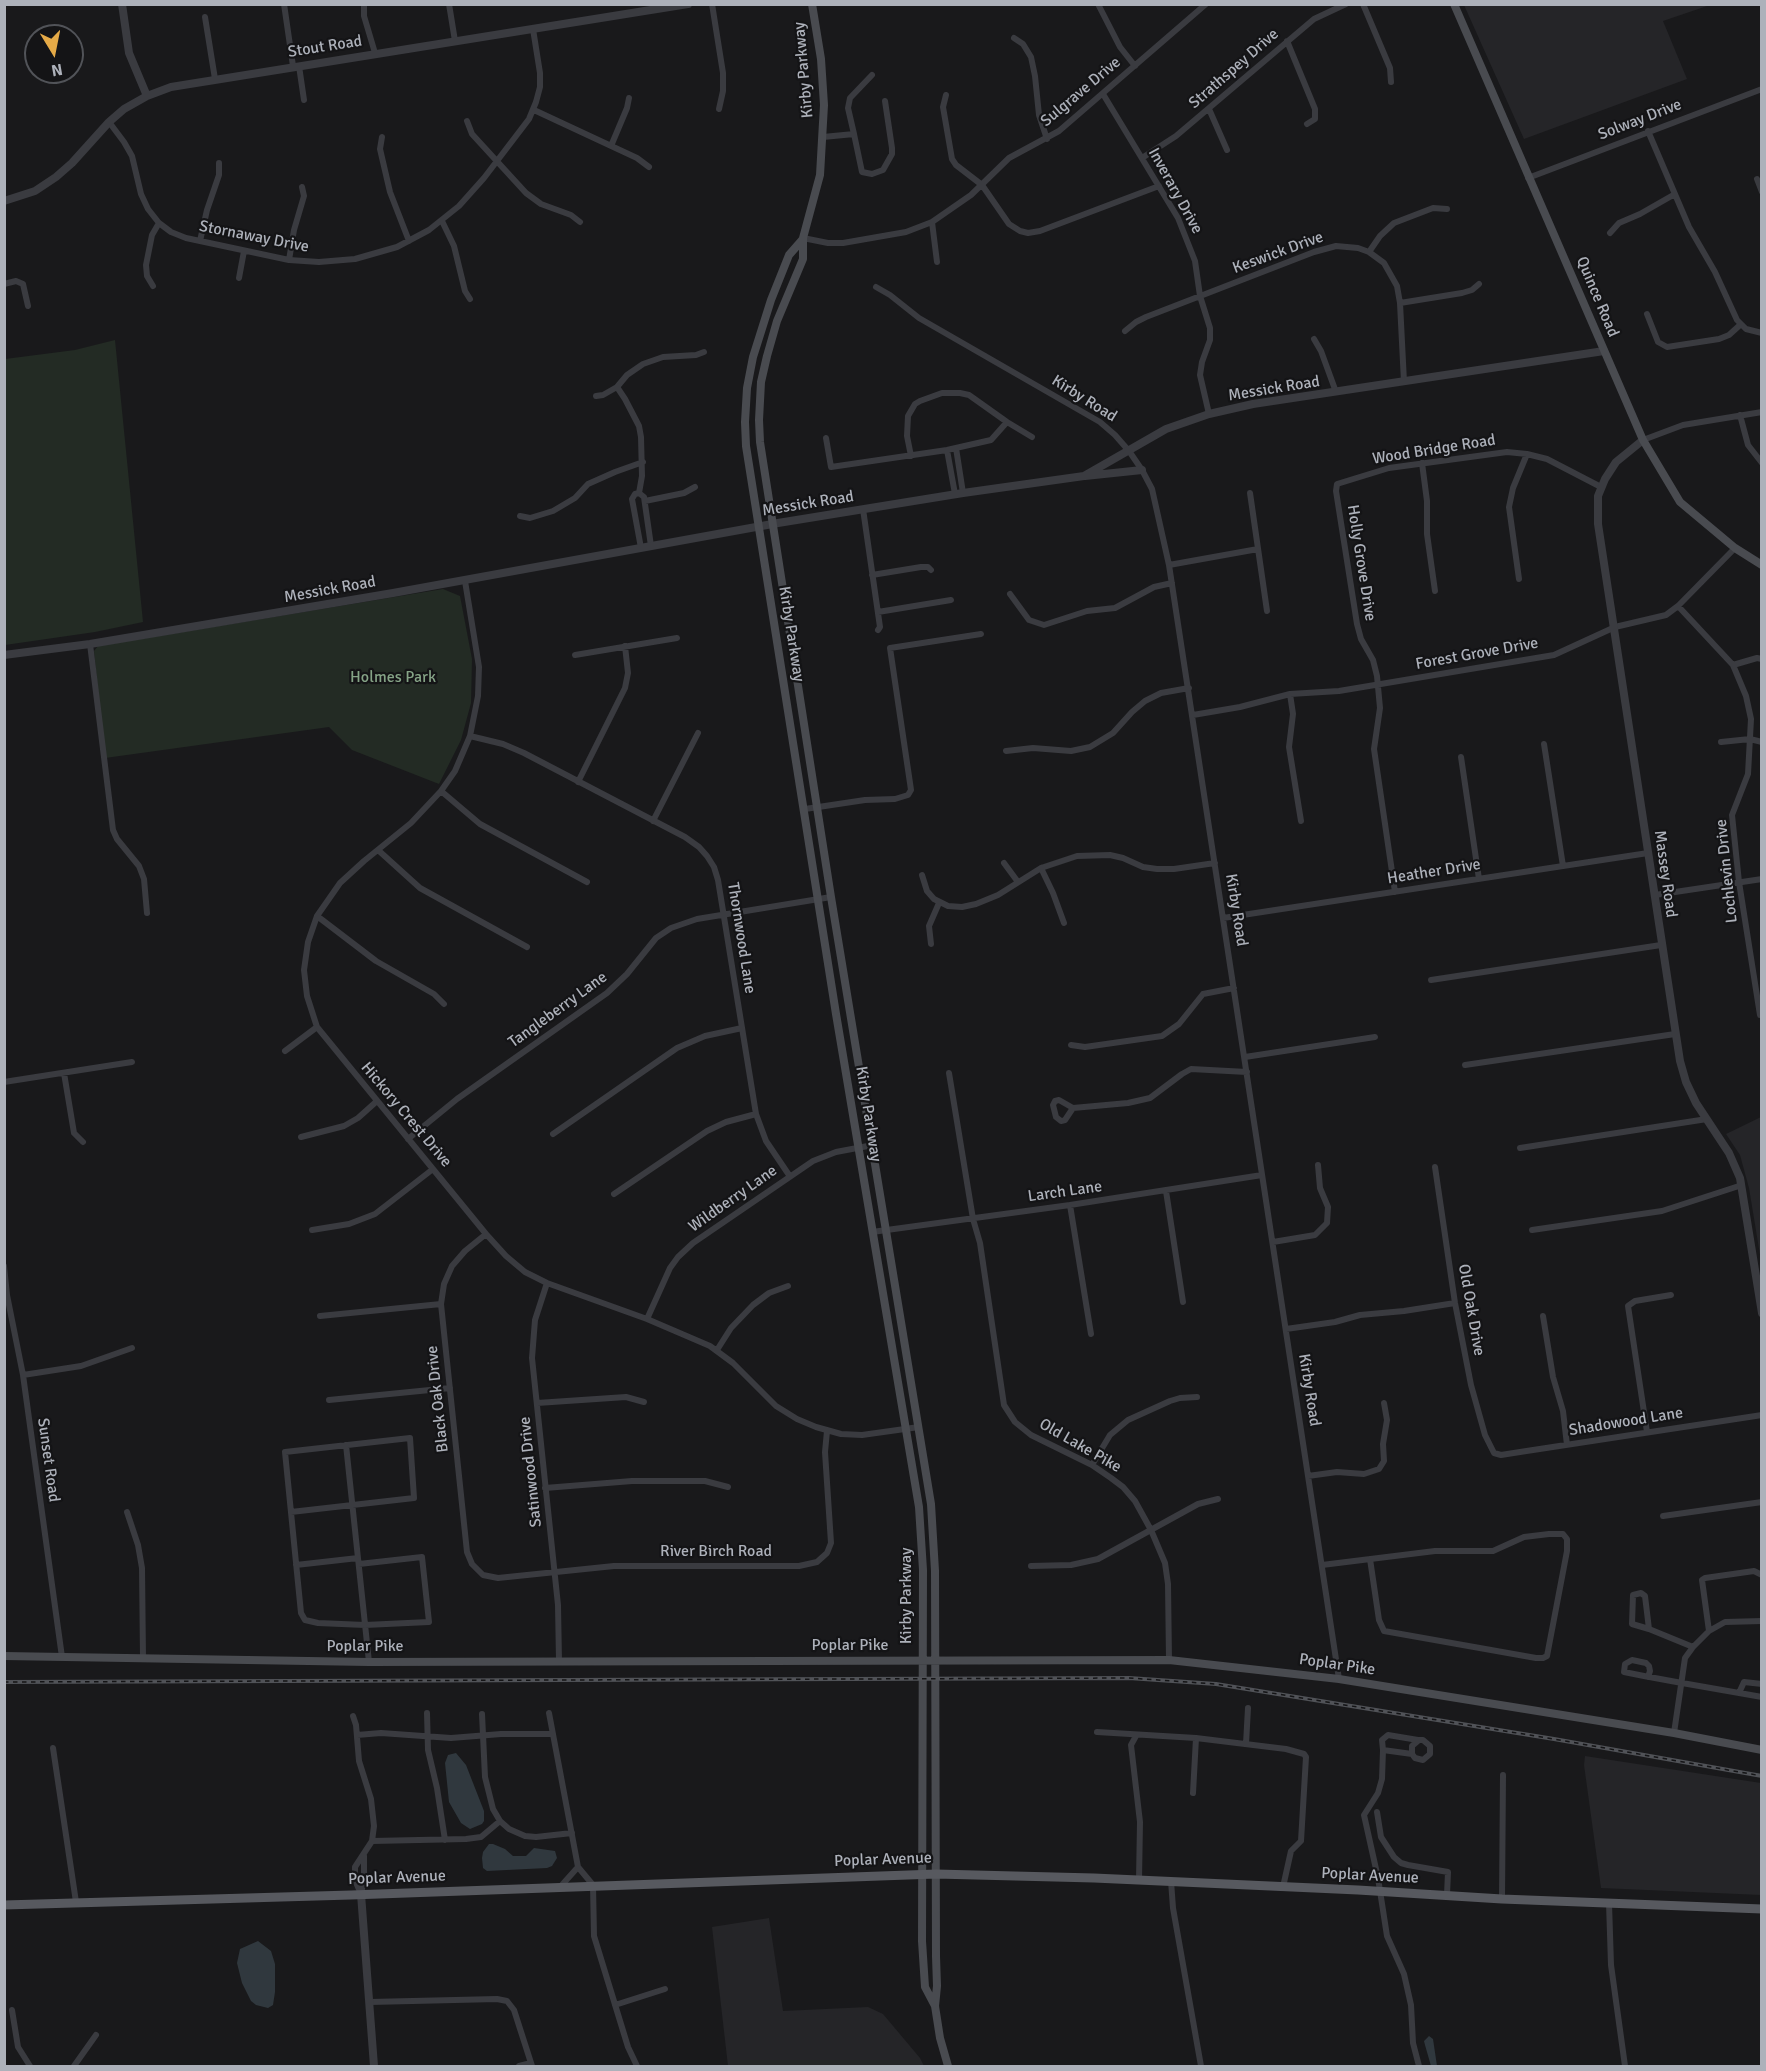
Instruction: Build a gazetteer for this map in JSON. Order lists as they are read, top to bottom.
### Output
{
  "streets": {
    "main road": [
      "Kirby Parkway",
      "Quince Road",
      "Poplar Pike",
      "Poplar Avenue"
    ],
    "street": [
      "Stout Road",
      "Strathspey Drive",
      "Sulgrave Drive",
      "Solway Drive",
      "Inverary Drive",
      "Stornaway Drive",
      "Keswick Drive",
      "Messick Road",
      "Kirby Road",
      "Wood Bridge Road",
      "Holly Grove Drive",
      "Forest Grove Drive",
      "Lochlevin Drive",
      "Heather Drive",
      "Massey Road",
      "Thornwood Lane",
      "Tangleberry Lane",
      "Hickory Crest Drive",
      "Larch Lane",
      "Wildberry Lane",
      "Old Oak Drive",
      "Black Oak Drive",
      "Shadowood Lane",
      "Old Lake Pike",
      "Sunset Road",
      "Satinwood Drive",
      "River Birch Road"
    ]
  },
  "crossings": [
    ["Stout Road", "Stornaway Drive"],
    ["Strathspey Drive", "Inverary Drive"],
    ["Kirby Parkway", "Sulgrave Drive"],
    ["Kirby Parkway", "Messick Road"],
    ["Kirby Parkway", "Tangleberry Lane"],
    ["Kirby Parkway", "Hickory Crest Drive"],
    ["Kirby Parkway", "Larch Lane"],
    ["Kirby Parkway", "Wildberry Lane"],
    ["Kirby Parkway", "Poplar Pike"],
    ["Kirby Parkway", "Poplar Avenue"],
    ["Sulgrave Drive", "Inverary Drive"],
    ["Solway Drive", "Quince Road"],
    ["Inverary Drive", "Keswick Drive"],
    ["Inverary Drive", "Messick Road"],
    ["Quince Road", "Messick Road"],
    ["Quince Road", "Forest Grove Drive"],
    ["Quince Road", "Massey Road"],
    ["Messick Road", "Kirby Road"],
    ["Messick Road", "Hickory Crest Drive"],
    ["Kirby Road", "Forest Grove Drive"],
    ["Kirby Road", "Heather Drive"],
    ["Kirby Road", "Larch Lane"],
    ["Kirby Road", "Poplar Pike"],
    ["Wood Bridge Road", "Holly Grove Drive"],
    ["Wood Bridge Road", "Massey Road"],
    ["Holly Grove Drive", "Forest Grove Drive"],
    ["Holly Grove Drive", "Heather Drive"],
    ["Forest Grove Drive", "Lochlevin Drive"],
    ["Forest Grove Drive", "Massey Road"],
    ["Heather Drive", "Massey Road"],
    ["Thornwood Lane", "Tangleberry Lane"],
    ["Thornwood Lane", "Hickory Crest Drive"],
    ["Thornwood Lane", "Wildberry Lane"],
    ["Tangleberry Lane", "Hickory Crest Drive"],
    ["Hickory Crest Drive", "Wildberry Lane"],
    ["Hickory Crest Drive", "Black Oak Drive"],
    ["Hickory Crest Drive", "Satinwood Drive"],
    ["Hickory Crest Drive", "River Birch Road"],
    ["Larch Lane", "Old Lake Pike"],
    ["Old Oak Drive", "Shadowood Lane"],
    ["Black Oak Drive", "River Birch Road"],
    ["Old Lake Pike", "Poplar Pike"],
    ["Sunset Road", "Poplar Pike"],
    ["Satinwood Drive", "River Birch Road"],
    ["Satinwood Drive", "Poplar Pike"]
  ],
  "parks": ["Holmes Park"],
  "north": "bottom"
}
